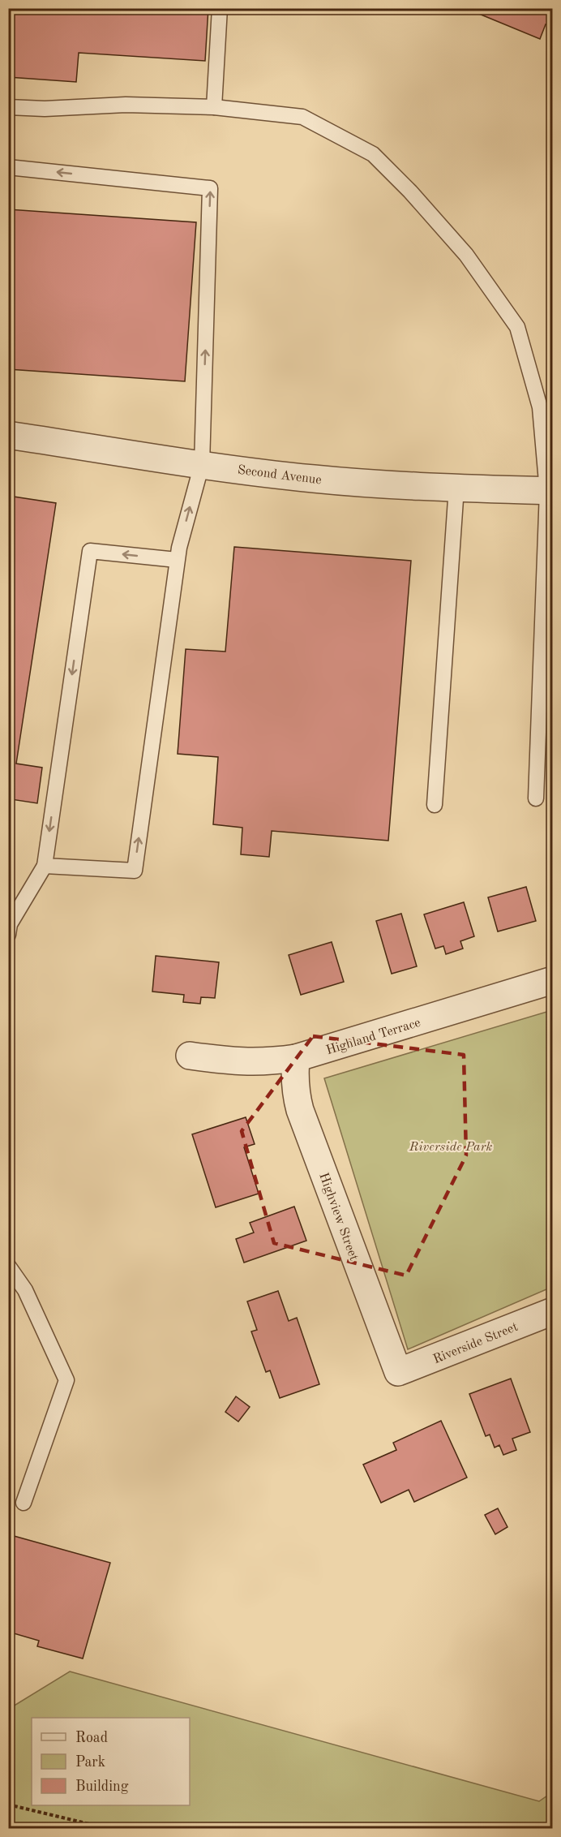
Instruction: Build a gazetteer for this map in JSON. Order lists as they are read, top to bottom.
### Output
{
  "streets": {
    "street": [
      "Second Avenue",
      "Highland Terrace",
      "Highview Street",
      "Riverside Street"
    ]
  },
  "crossings": [
    ["Highland Terrace", "Highview Street"],
    ["Highview Street", "Riverside Street"]
  ],
  "parks": ["Riverside Park"],
  "legend": ["Road", "Park", "Building"]
}
